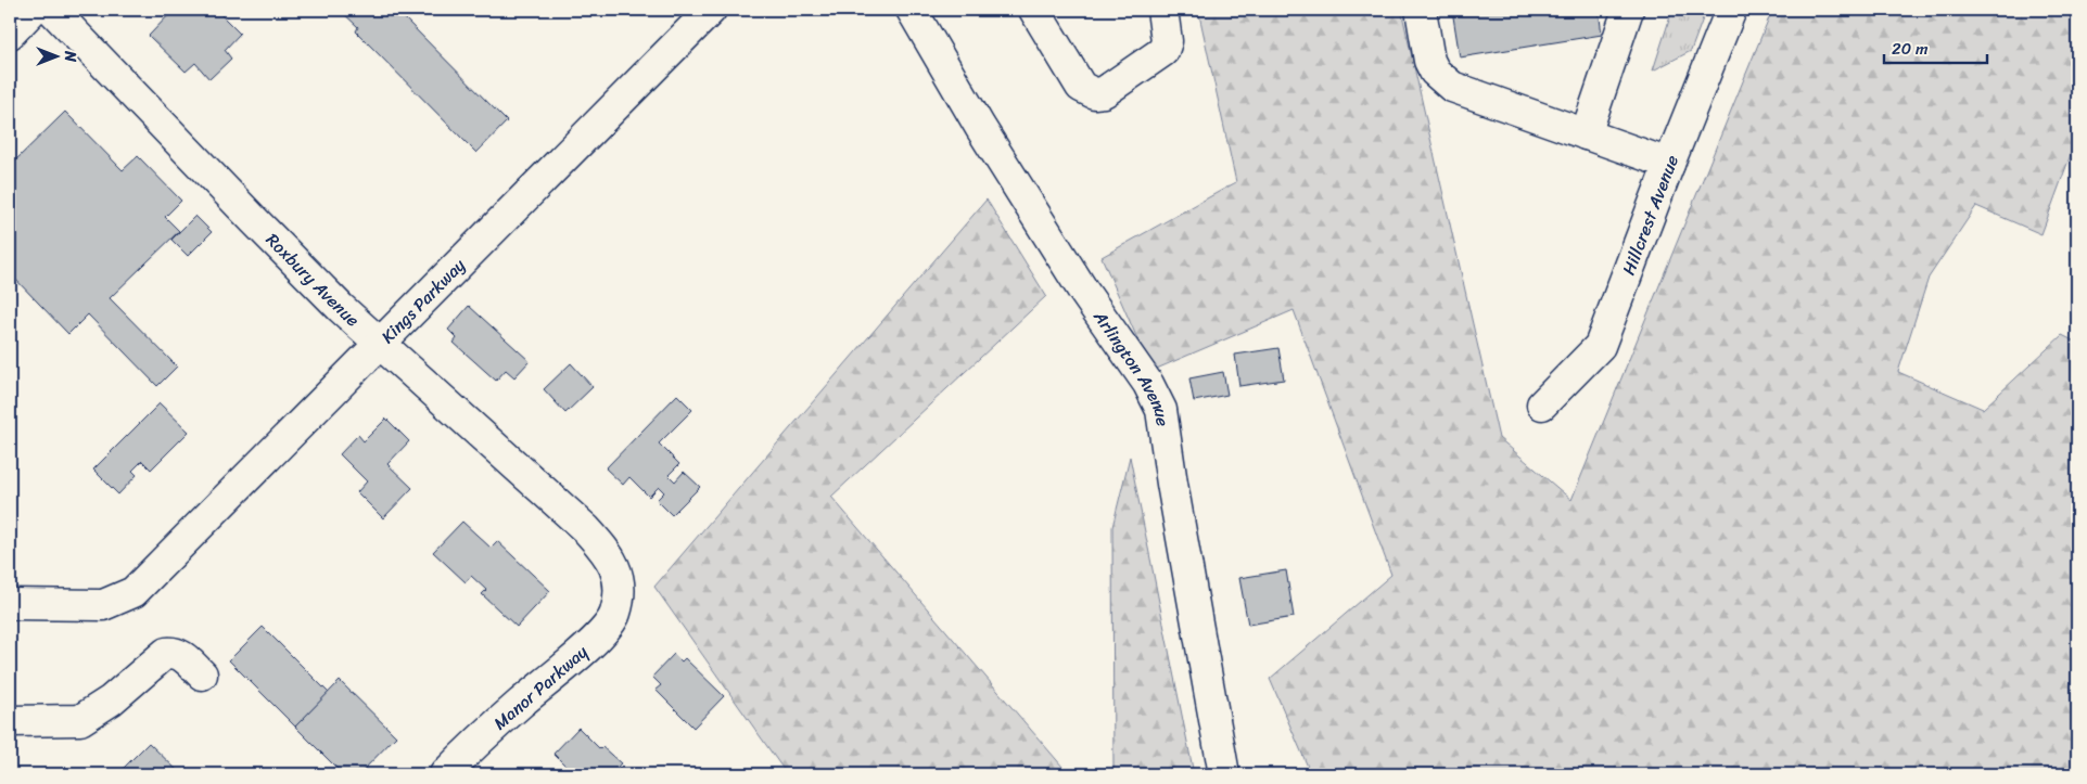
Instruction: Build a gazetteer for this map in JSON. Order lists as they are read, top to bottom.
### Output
{
  "streets": {
    "main road": [
      "Hillcrest Avenue",
      "Roxbury Avenue",
      "Kings Parkway",
      "Arlington Avenue",
      "Manor Parkway"
    ]
  },
  "crossings": [
    ["Roxbury Avenue", "Kings Parkway"],
    ["Roxbury Avenue", "Manor Parkway"]
  ],
  "scale_bar": "20 m",
  "north": "right"
}
